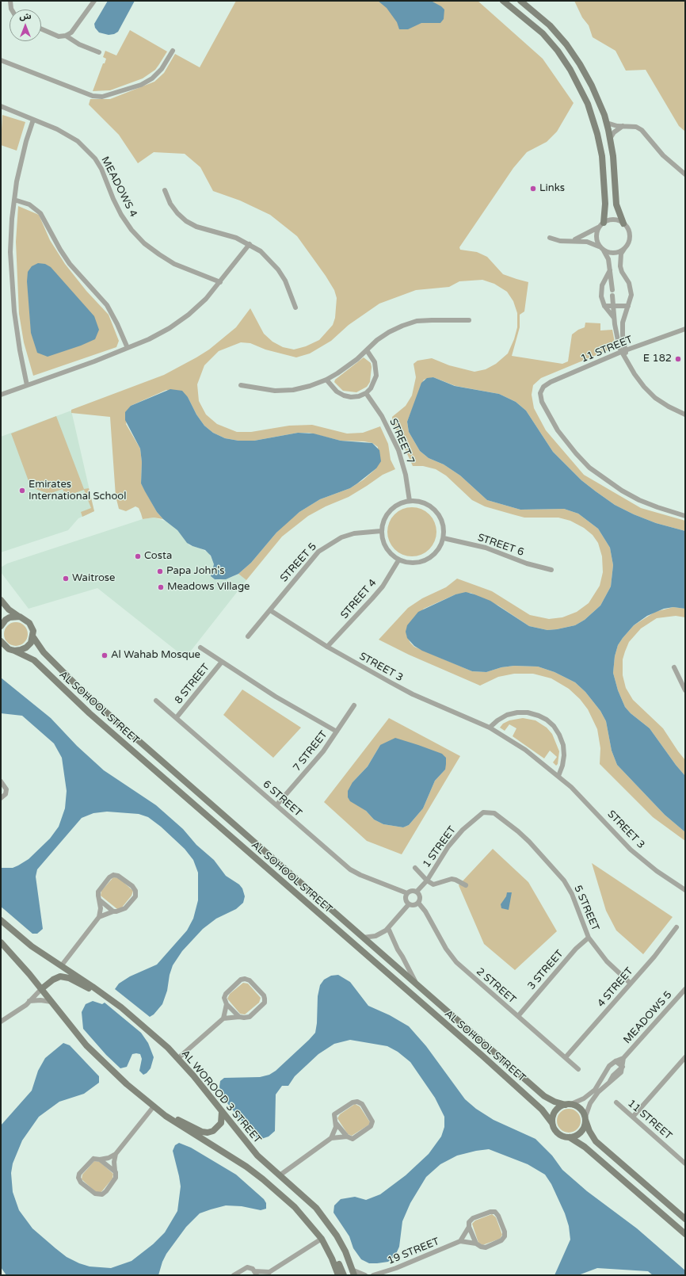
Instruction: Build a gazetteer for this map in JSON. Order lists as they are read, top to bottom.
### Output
{
  "streets": {
    "main road": ["AL SOHOOL STREET", "AL WOROOD 3 STREET"],
    "street": [
      "MEADOWS 4",
      "11 STREET",
      "STREET 7",
      "STREET 6",
      "STREET 5",
      "STREET 4",
      "STREET 3",
      "8 STREET",
      "7 STREET",
      "6 STREET",
      "1 STREET",
      "5 STREET",
      "3 STREET",
      "2 STREET",
      "4 STREET",
      "MEADOWS 5",
      "19 STREET"
    ]
  },
  "crossings": [
    ["STREET 7", "STREET 6"],
    ["STREET 7", "STREET 5"],
    ["STREET 7", "STREET 4"],
    ["STREET 6", "STREET 5"],
    ["STREET 6", "STREET 4"],
    ["STREET 5", "STREET 4"],
    ["STREET 5", "STREET 3"],
    ["STREET 4", "STREET 3"],
    ["8 STREET", "6 STREET"],
    ["AL SOHOOL STREET", "MEADOWS 5"],
    ["7 STREET", "6 STREET"],
    ["6 STREET", "1 STREET"],
    ["6 STREET", "2 STREET"],
    ["1 STREET", "5 STREET"],
    ["1 STREET", "2 STREET"],
    ["5 STREET", "3 STREET"],
    ["5 STREET", "4 STREET"],
    ["3 STREET", "2 STREET"],
    ["2 STREET", "4 STREET"]
  ],
  "places": [
    "Links",
    "E 182",
    "Emirates International School",
    "Costa",
    "Papa John's",
    "Waitrose",
    "Meadows Village",
    "Al Wahab Mosque"
  ],
  "north": "top"
}
